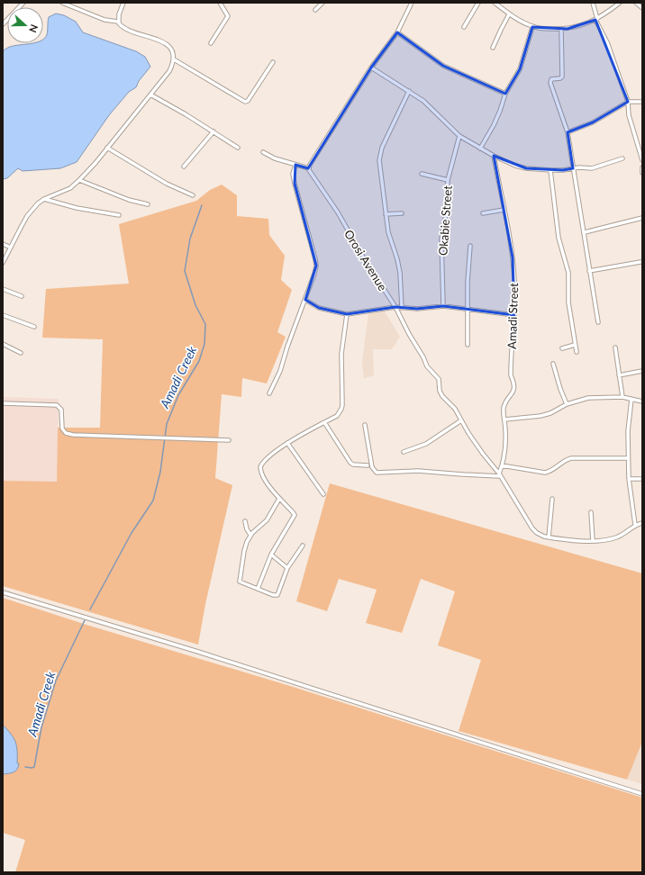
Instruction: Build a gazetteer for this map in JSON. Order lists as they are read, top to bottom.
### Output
{
  "streets": {
    "street": ["Okabie Street", "Orosi Avenue", "Amadi Street"]
  },
  "crossings": [
    ["Orosi Avenue", "Amadi Street"]
  ],
  "water": ["Amadi Creek"],
  "north": "right"
}
